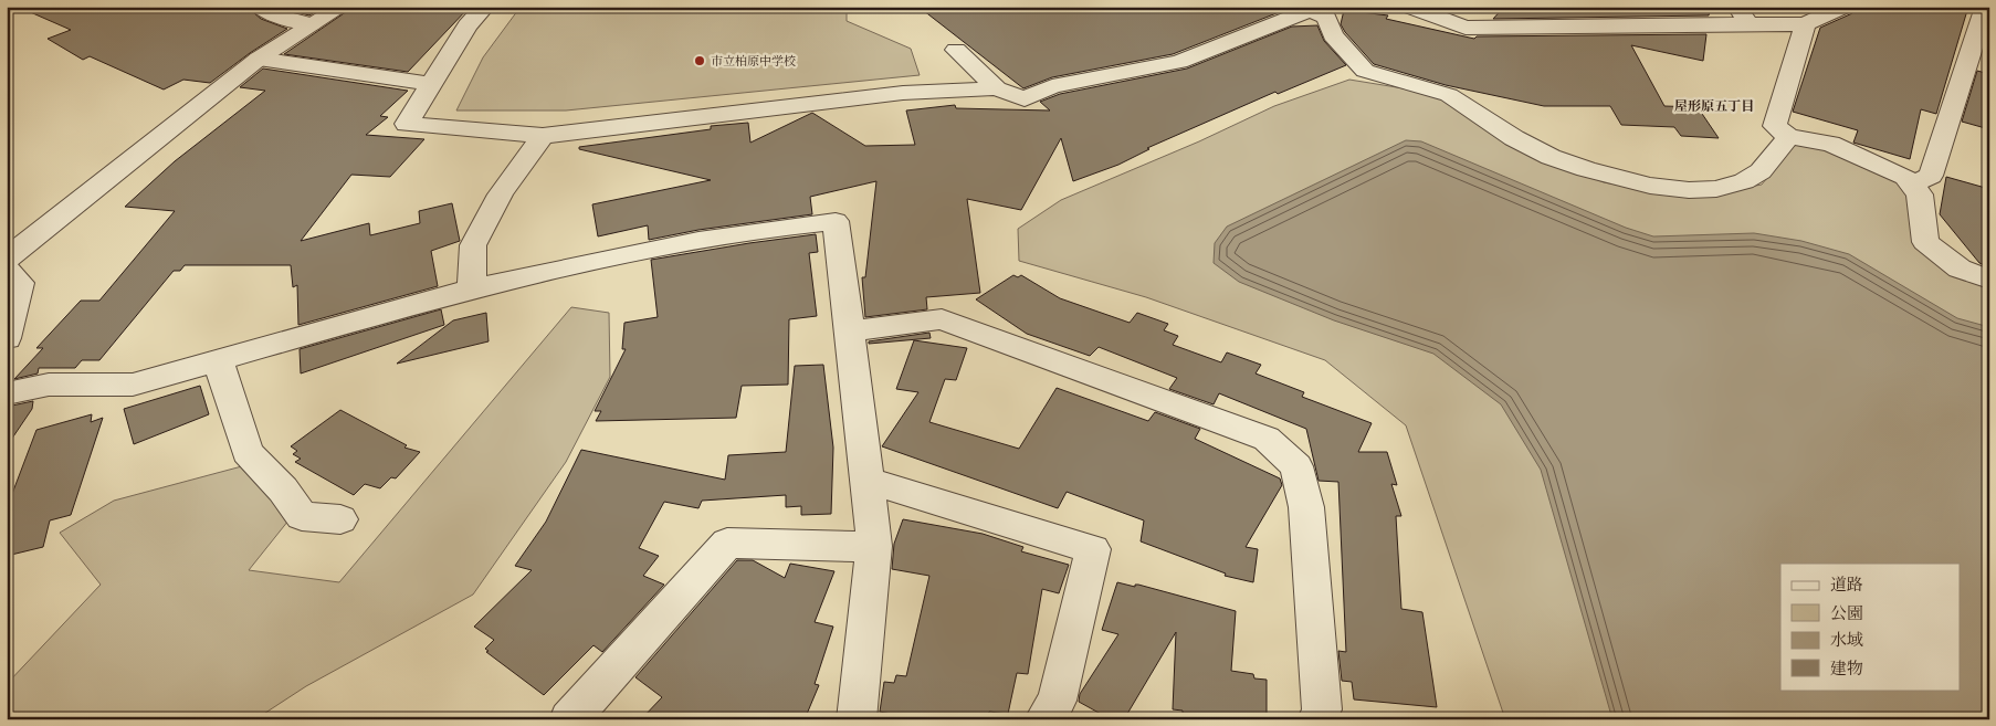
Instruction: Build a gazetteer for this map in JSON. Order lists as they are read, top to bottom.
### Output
{
  "districts": ["屋形原五丁目"],
  "places": ["市立柏原中学校"],
  "legend": [
    "道路",
    "公園",
    "水域",
    "建物"
  ]
}
